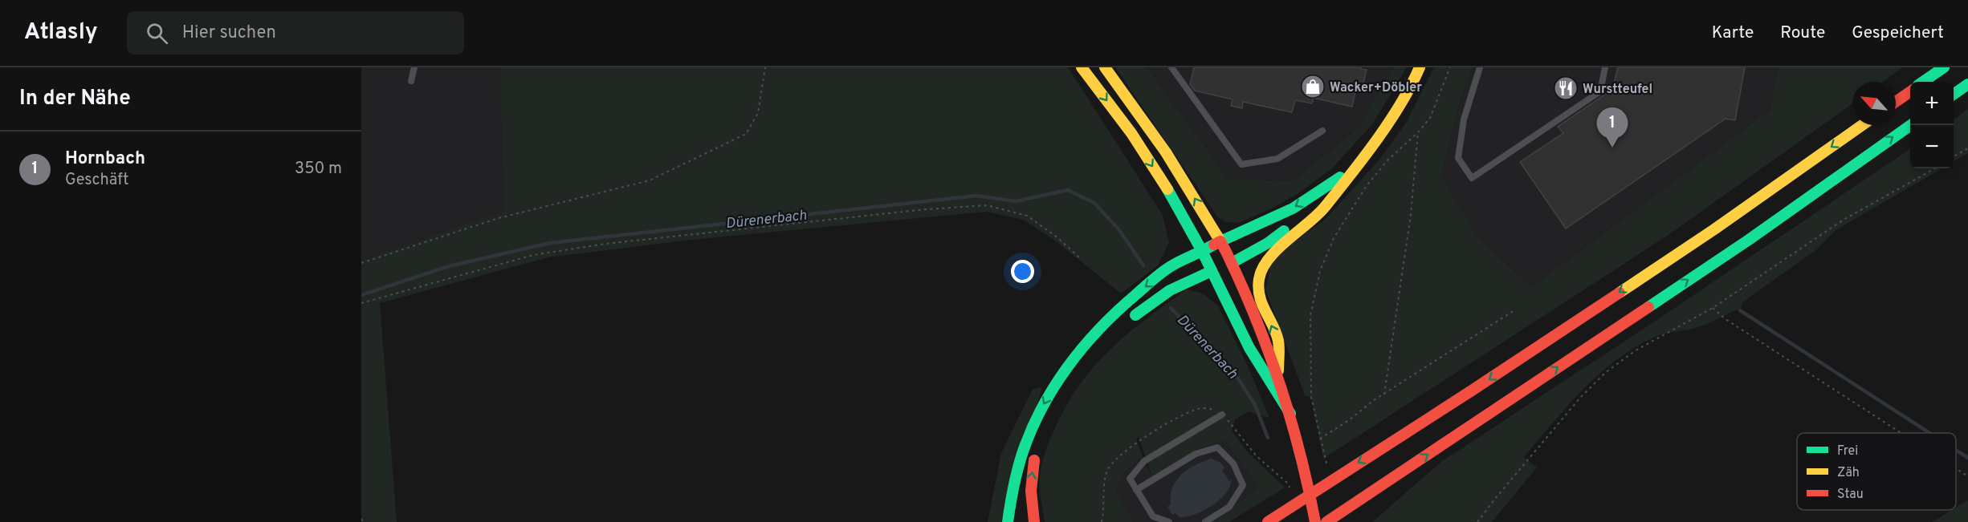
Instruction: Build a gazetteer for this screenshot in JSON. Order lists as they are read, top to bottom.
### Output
{
  "water": ["Dürenerbach"],
  "places": {
    "shop": ["Wacker+Döbler"],
    "restaurant": ["Wurstteufel"]
  },
  "legend": ["Frei", "Zäh", "Stau"],
  "north": "top left",
  "page": {
    "header": "Atlasly",
    "search": "Hier suchen",
    "nav": ["Karte", "Route", "Gespeichert"],
    "heading": "In der Nähe",
    "map_buttons": ["+", "−"],
    "pins": "1",
    "list": [
      {
        "mark": "1",
        "name": "Hornbach",
        "note": "Geschäft",
        "value": "350 m"
      }
    ]
  }
}
